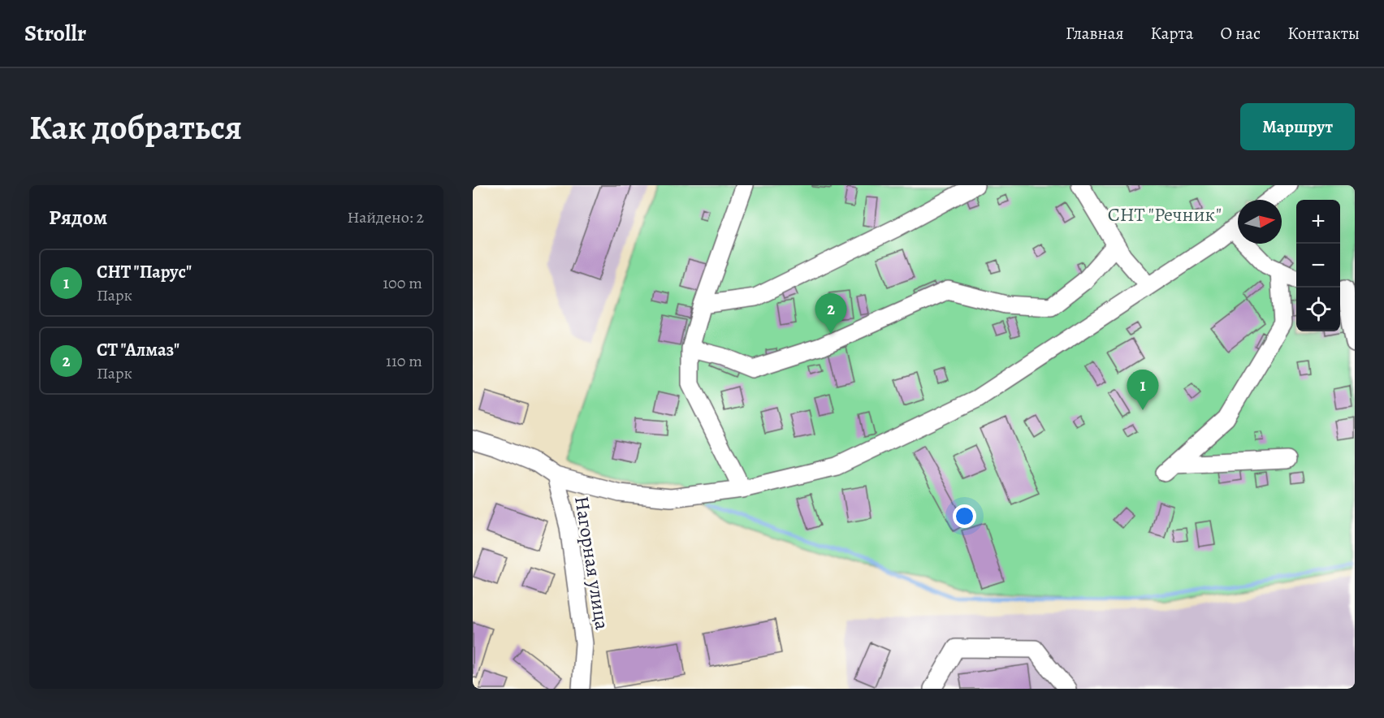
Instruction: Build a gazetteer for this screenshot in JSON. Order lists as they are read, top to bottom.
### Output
{
  "streets": {
    "street": ["Нагорная улица"]
  },
  "parks": ["СНТ \"Речник\""],
  "north": "right",
  "page": {
    "header": "Strollr",
    "nav": [
      "Главная",
      "Карта",
      "О нас",
      "Контакты"
    ],
    "buttons": "Маршрут",
    "title": "Как добраться",
    "heading": ["Рядом", "Найдено: 2"],
    "map_buttons": ["+", "−"],
    "list": [
      {
        "mark": "1",
        "name": "СНТ \"Парус\"",
        "note": "Парк",
        "value": "100 m"
      },
      {
        "mark": "2",
        "name": "СТ \"Алмаз\"",
        "note": "Парк",
        "value": "110 m"
      }
    ],
    "pins": ["2", "1"]
  }
}
